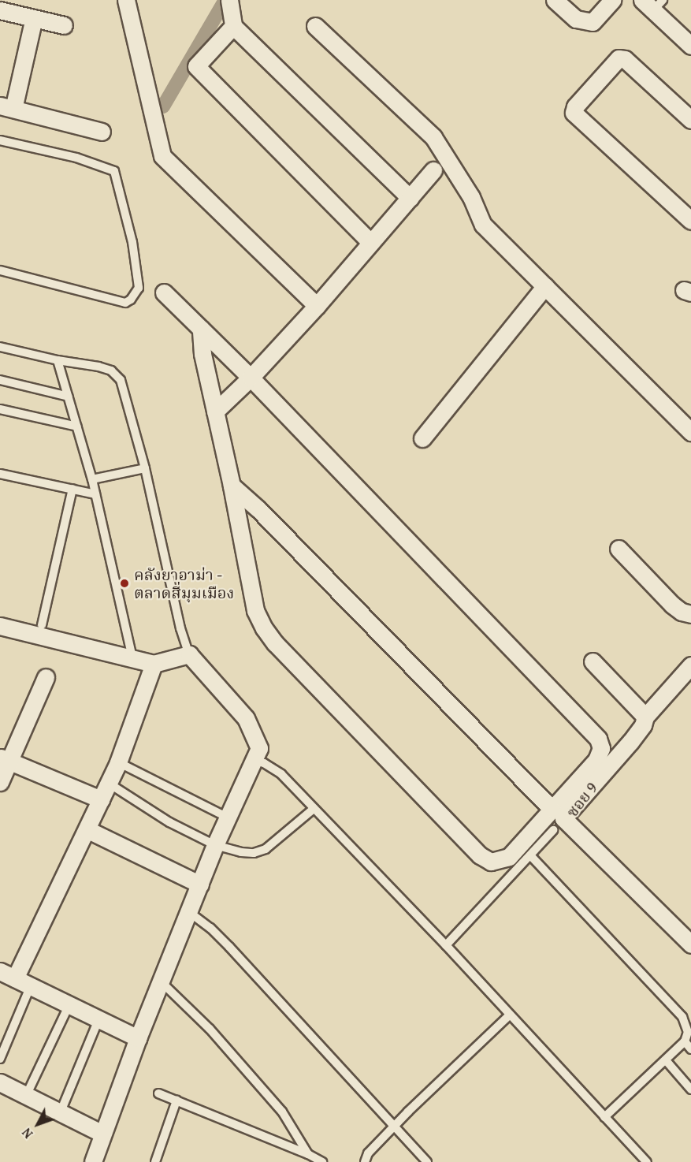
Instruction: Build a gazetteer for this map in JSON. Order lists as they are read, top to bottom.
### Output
{
  "streets": {
    "street": ["ซอย 9"]
  },
  "places": ["คลังยาอาม่า - ตลาดสี่มุมเมือง"],
  "north": "bottom left"
}
